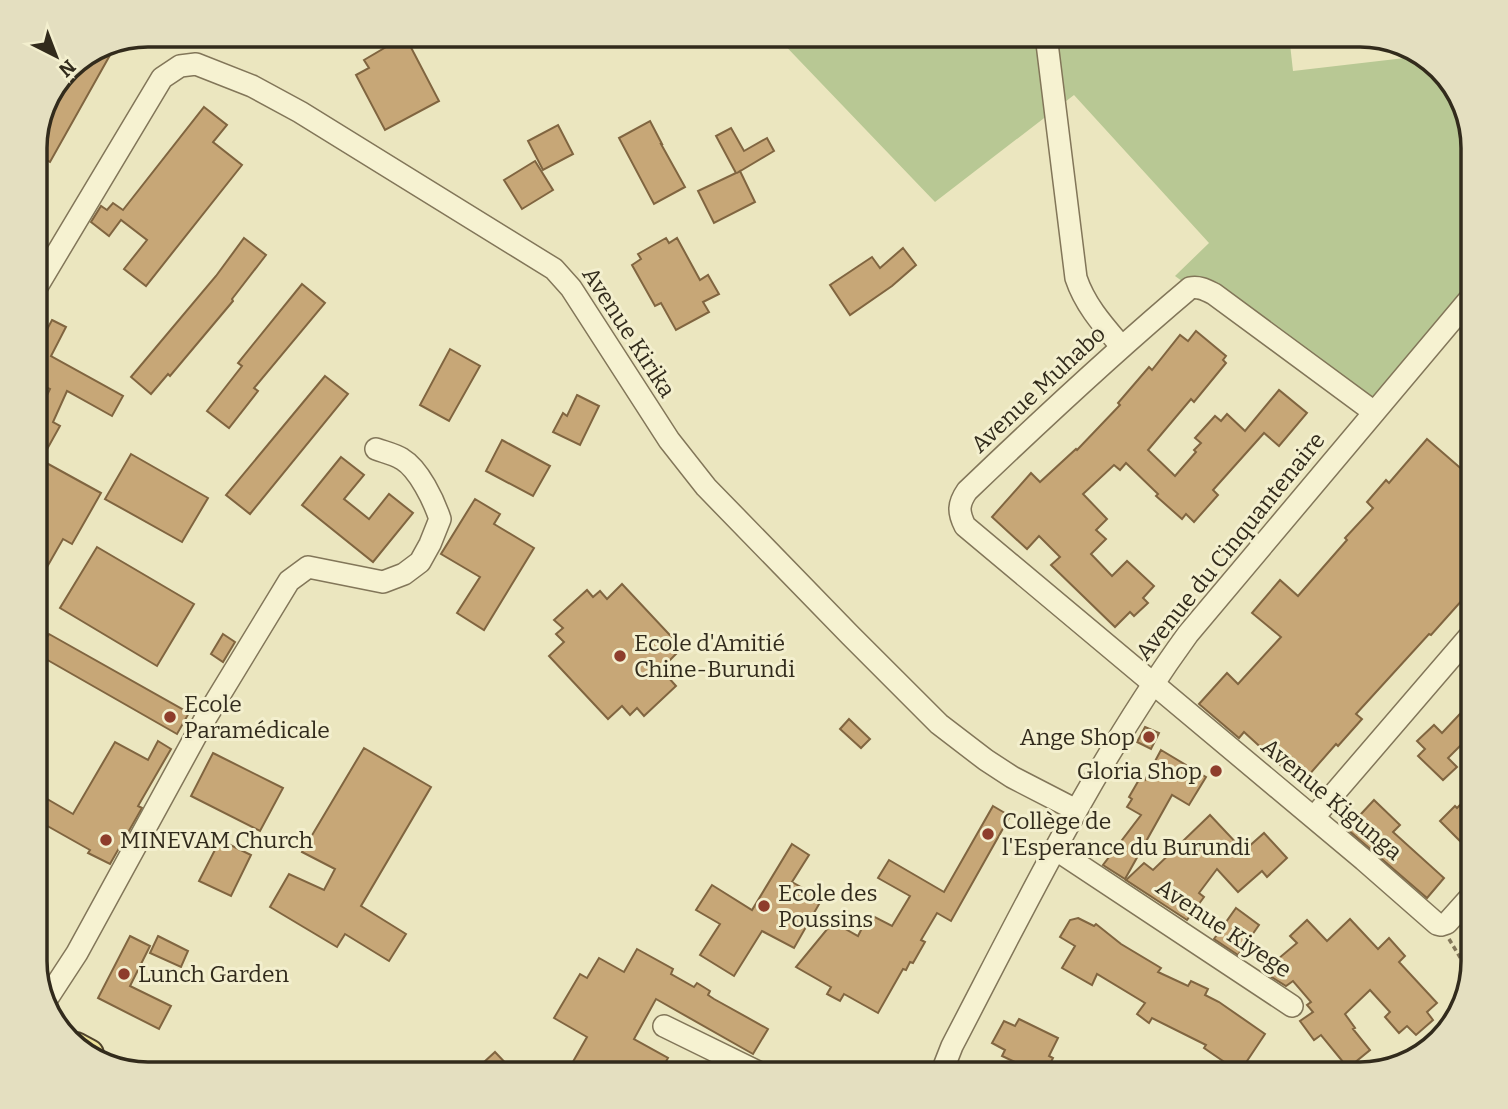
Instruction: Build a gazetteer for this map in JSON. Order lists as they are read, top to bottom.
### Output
{
  "streets": {
    "street": [
      "Avenue Kirika",
      "Avenue Muhabo",
      "Avenue du Cinquantenaire",
      "Avenue Kigunga",
      "Avenue Kiyege"
    ]
  },
  "crossings": [
    ["Avenue Kirika", "Avenue du Cinquantenaire"],
    ["Avenue Muhabo", "Avenue du Cinquantenaire"],
    ["Avenue Muhabo", "Avenue Kigunga"],
    ["Avenue du Cinquantenaire", "Avenue Kigunga"],
    ["Avenue du Cinquantenaire", "Avenue Kiyege"]
  ],
  "places": [
    "Ecole d'Amitié Chine-Burundi",
    "Ecole Paramédicale",
    "Ange Shop",
    "Gloria Shop",
    "Collège de l'Esperance du Burundi",
    "MINEVAM Church",
    "Ecole des Poussins",
    "Lunch Garden"
  ],
  "north": "bottom right"
}
